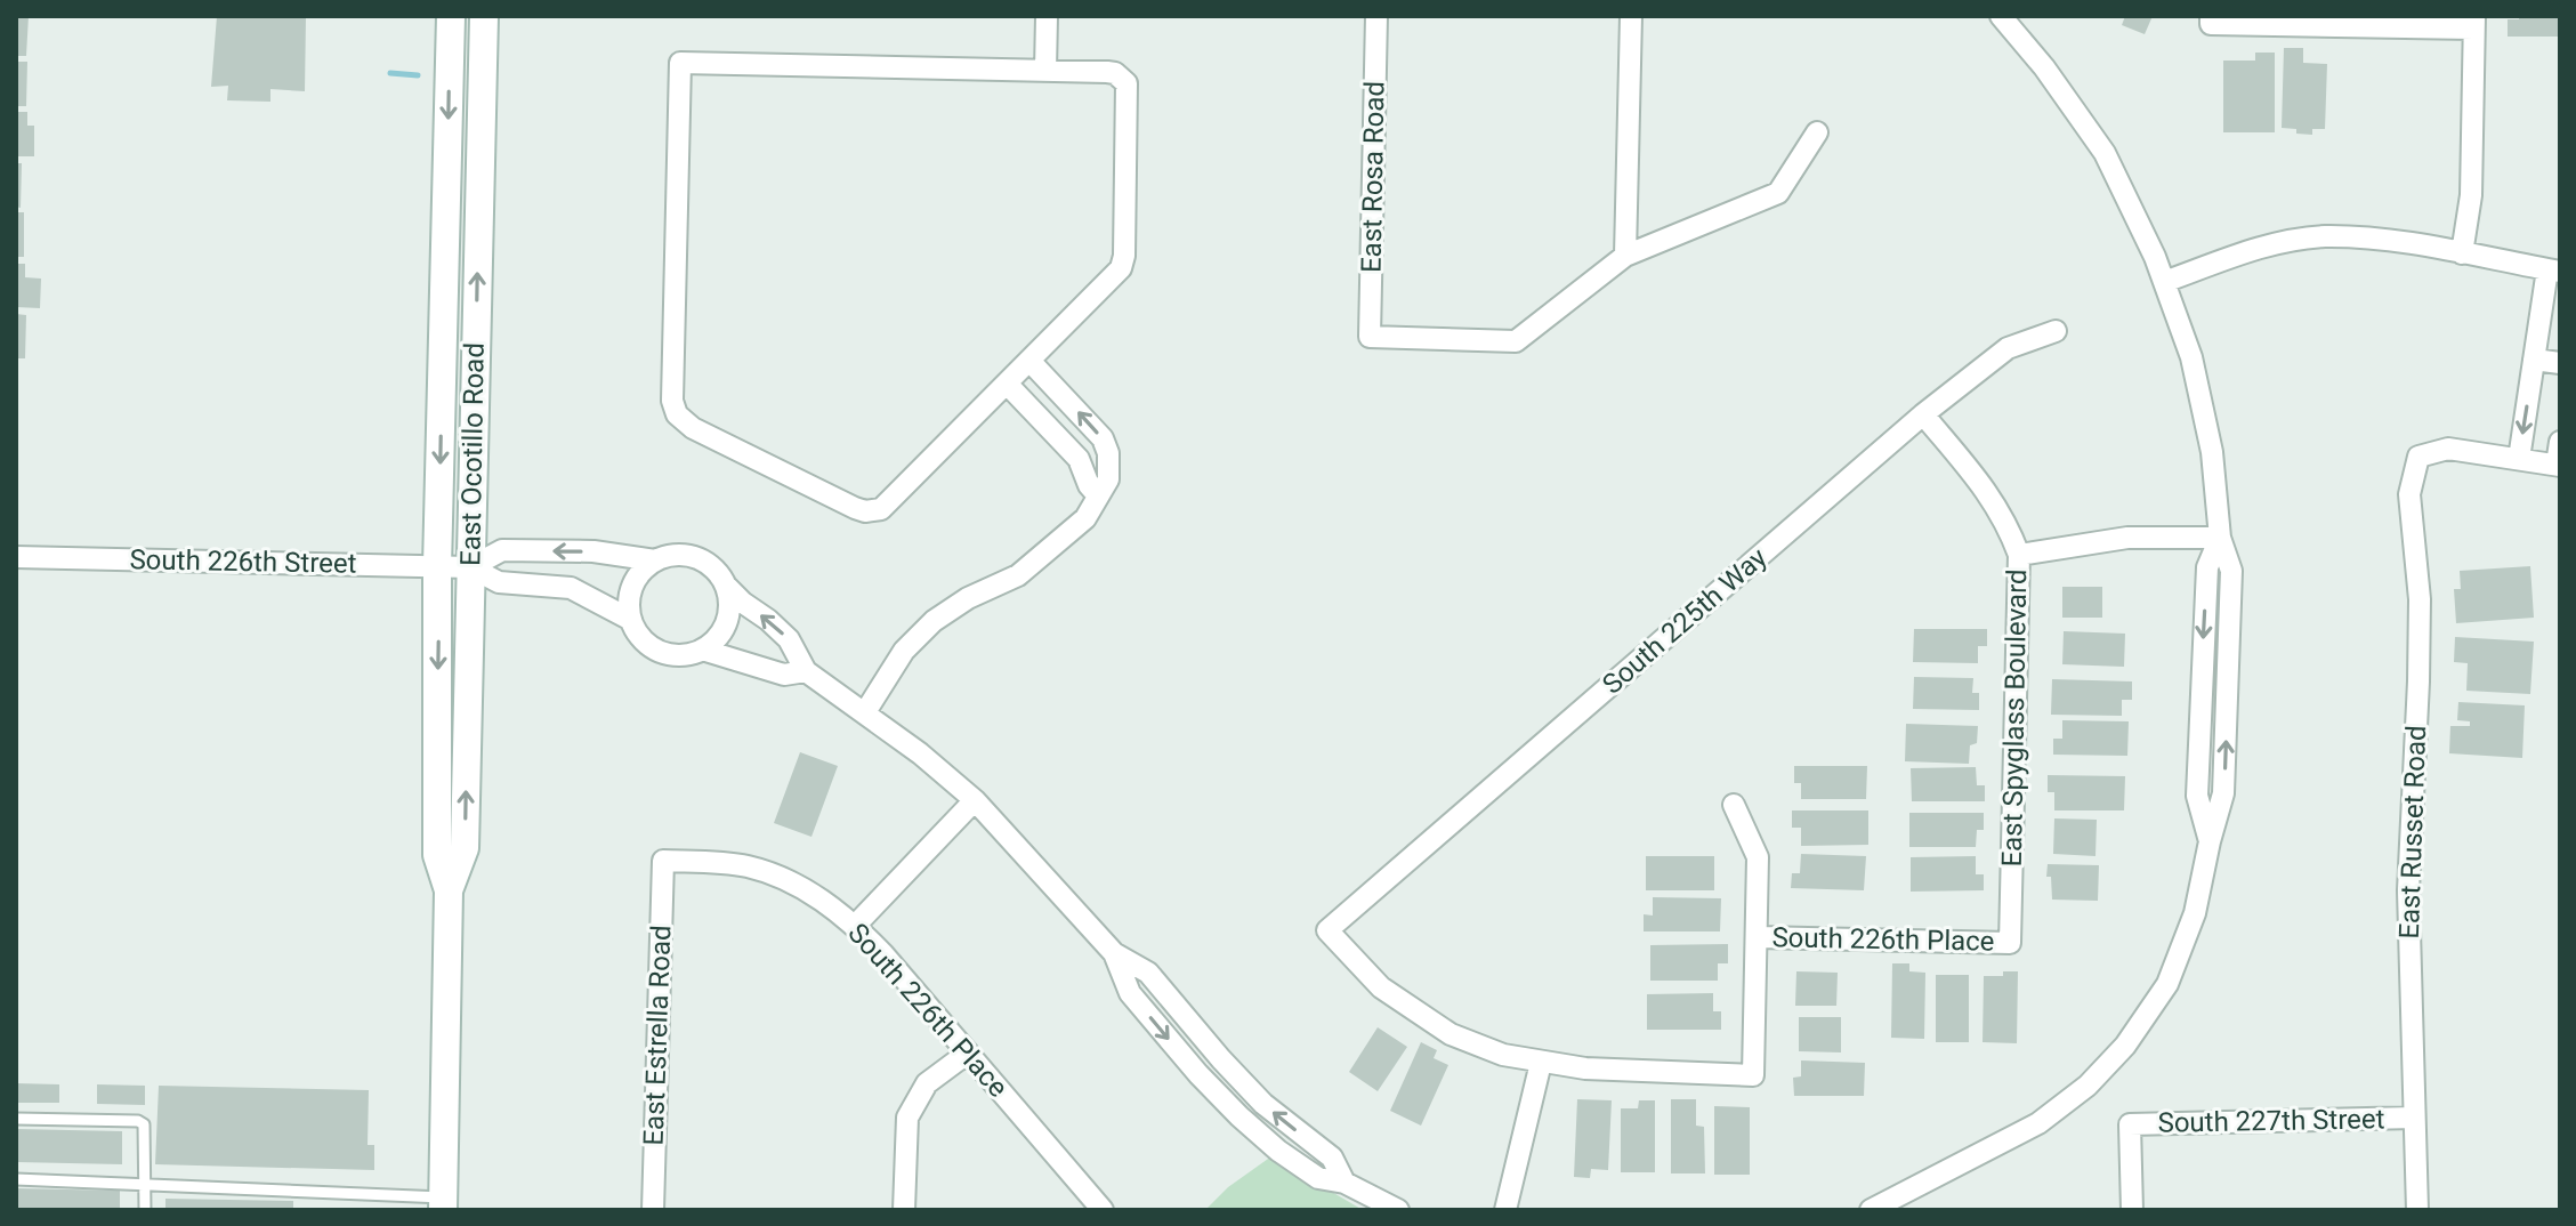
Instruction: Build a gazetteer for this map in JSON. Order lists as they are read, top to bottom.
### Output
{
  "streets": {
    "main road": ["East Ocotillo Road"],
    "street": [
      "East Rosa Road",
      "South 226th Street",
      "South 225th Way",
      "East Spyglass Boulevard",
      "East Russet Road",
      "South 226th Place",
      "East Estrella Road",
      "South 227th Street"
    ]
  },
  "crossings": [
    ["East Ocotillo Road", "South 226th Street"],
    ["South 225th Way", "East Spyglass Boulevard"],
    ["East Spyglass Boulevard", "South 226th Place"],
    ["East Russet Road", "South 227th Street"],
    ["South 226th Place", "East Estrella Road"]
  ]
}
